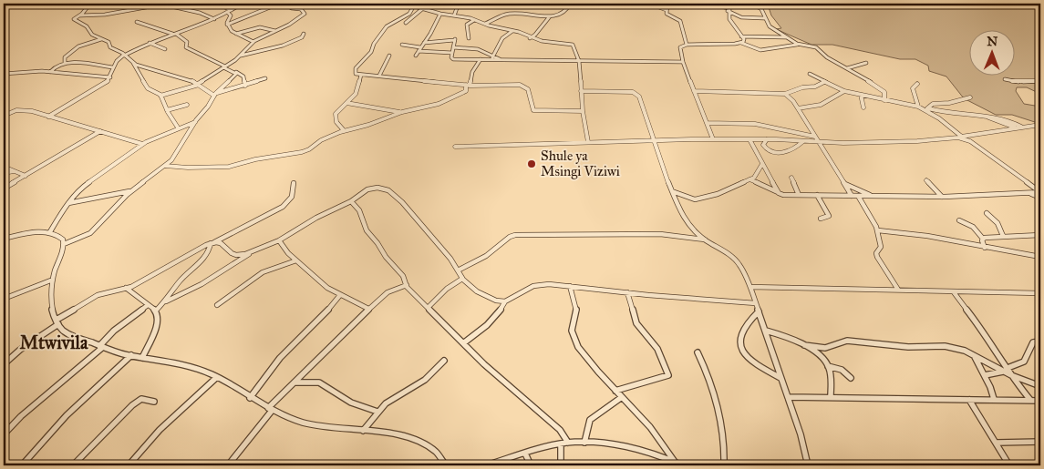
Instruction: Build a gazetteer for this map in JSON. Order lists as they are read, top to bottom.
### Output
{
  "districts": ["Mtwivila"],
  "places": ["Shule ya Msingi Viziwi"],
  "north": "top"
}
